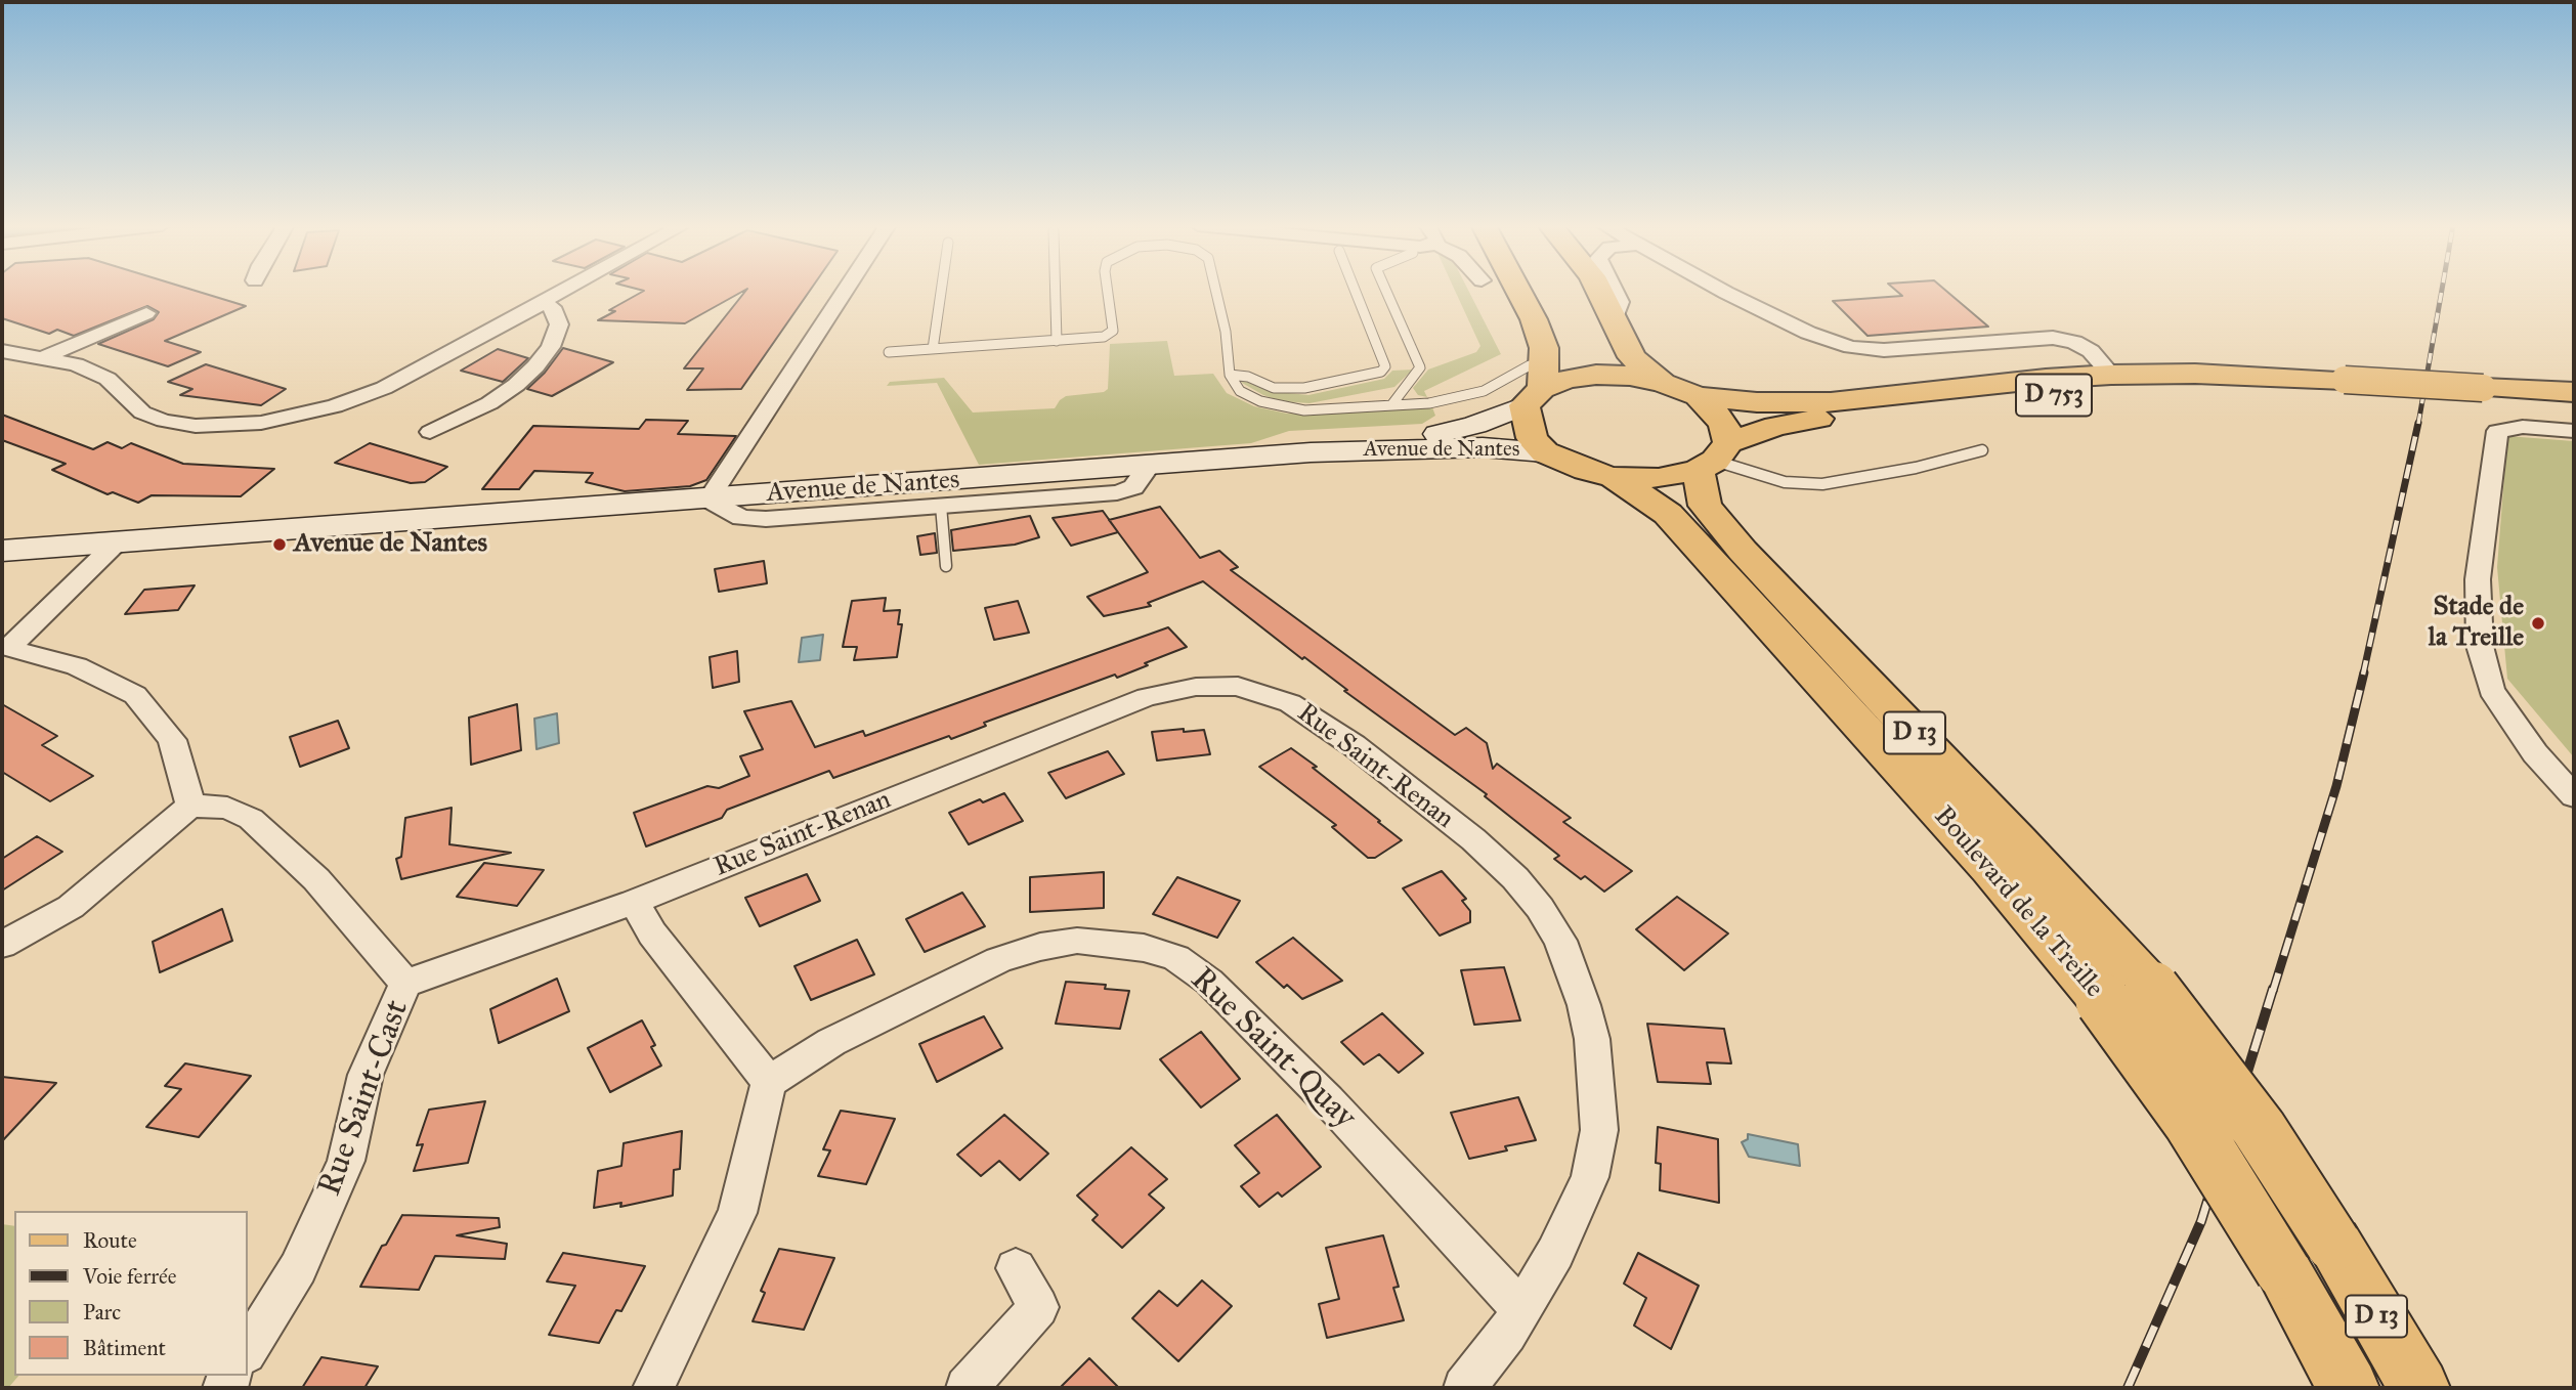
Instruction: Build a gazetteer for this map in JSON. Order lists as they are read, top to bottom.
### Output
{
  "streets": {
    "main road": [
      "D 753",
      "Avenue de Nantes",
      "D 13",
      "Boulevard de la Treille"
    ],
    "street": ["Rue Saint-Renan", "Rue Saint-Quay", "Rue Saint-Cast"]
  },
  "crossings": [
    ["D 753", "Boulevard de la Treille"],
    ["Rue Saint-Renan", "Rue Saint-Quay"],
    ["Rue Saint-Renan", "Rue Saint-Cast"]
  ],
  "places": ["Avenue de Nantes", "Stade de la Treille"],
  "legend": [
    "Route",
    "Voie ferrée",
    "Parc",
    "Bâtiment"
  ]
}
